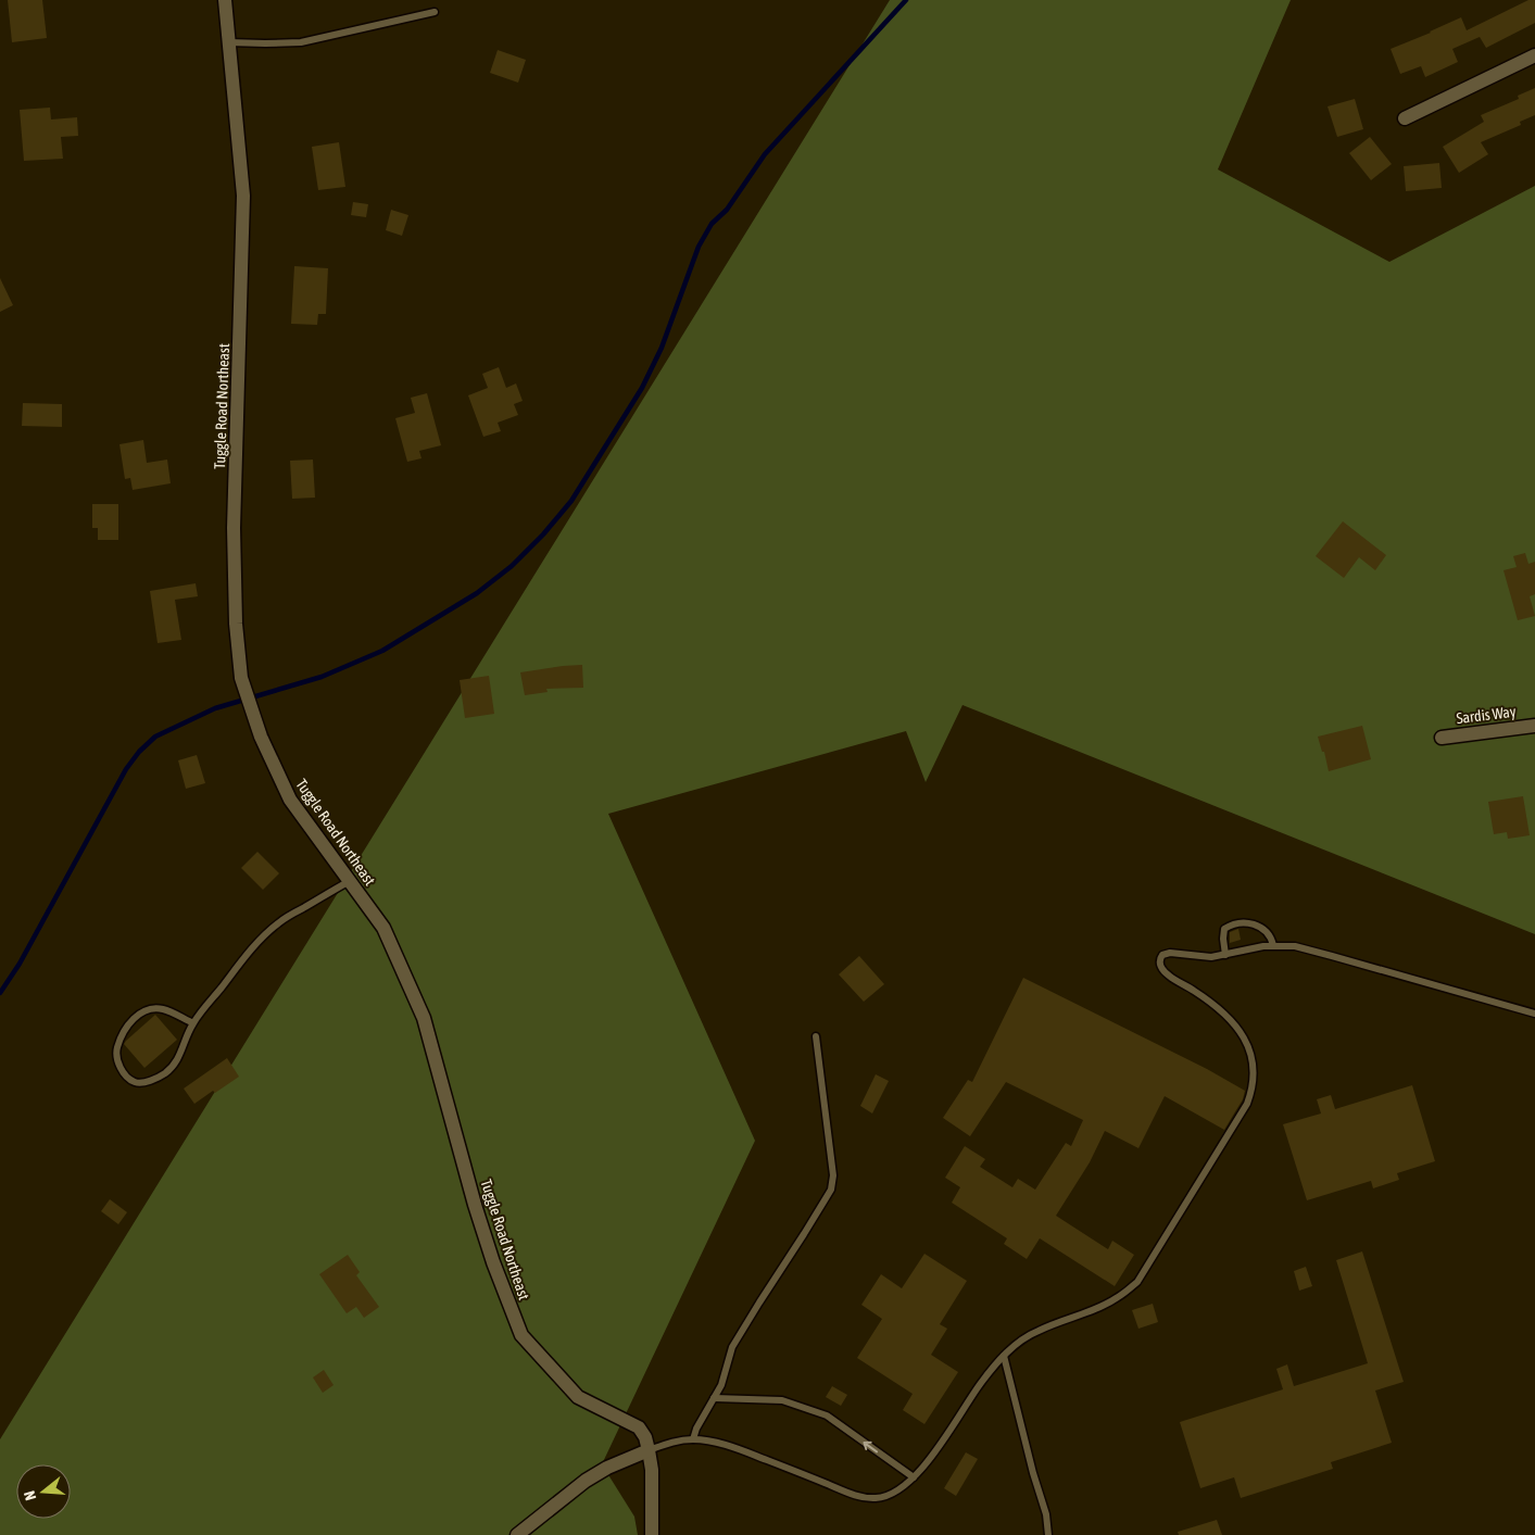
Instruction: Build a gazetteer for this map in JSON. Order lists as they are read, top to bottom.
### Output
{
  "streets": {
    "street": ["Tuggle Road Northeast", "Sardis Way"]
  },
  "north": "left"
}
